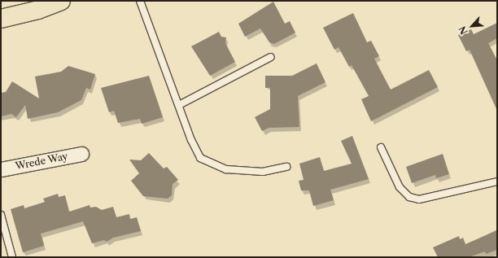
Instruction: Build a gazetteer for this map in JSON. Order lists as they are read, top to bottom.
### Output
{
  "streets": {
    "street": ["Wrede Way"]
  },
  "north": "bottom left"
}
